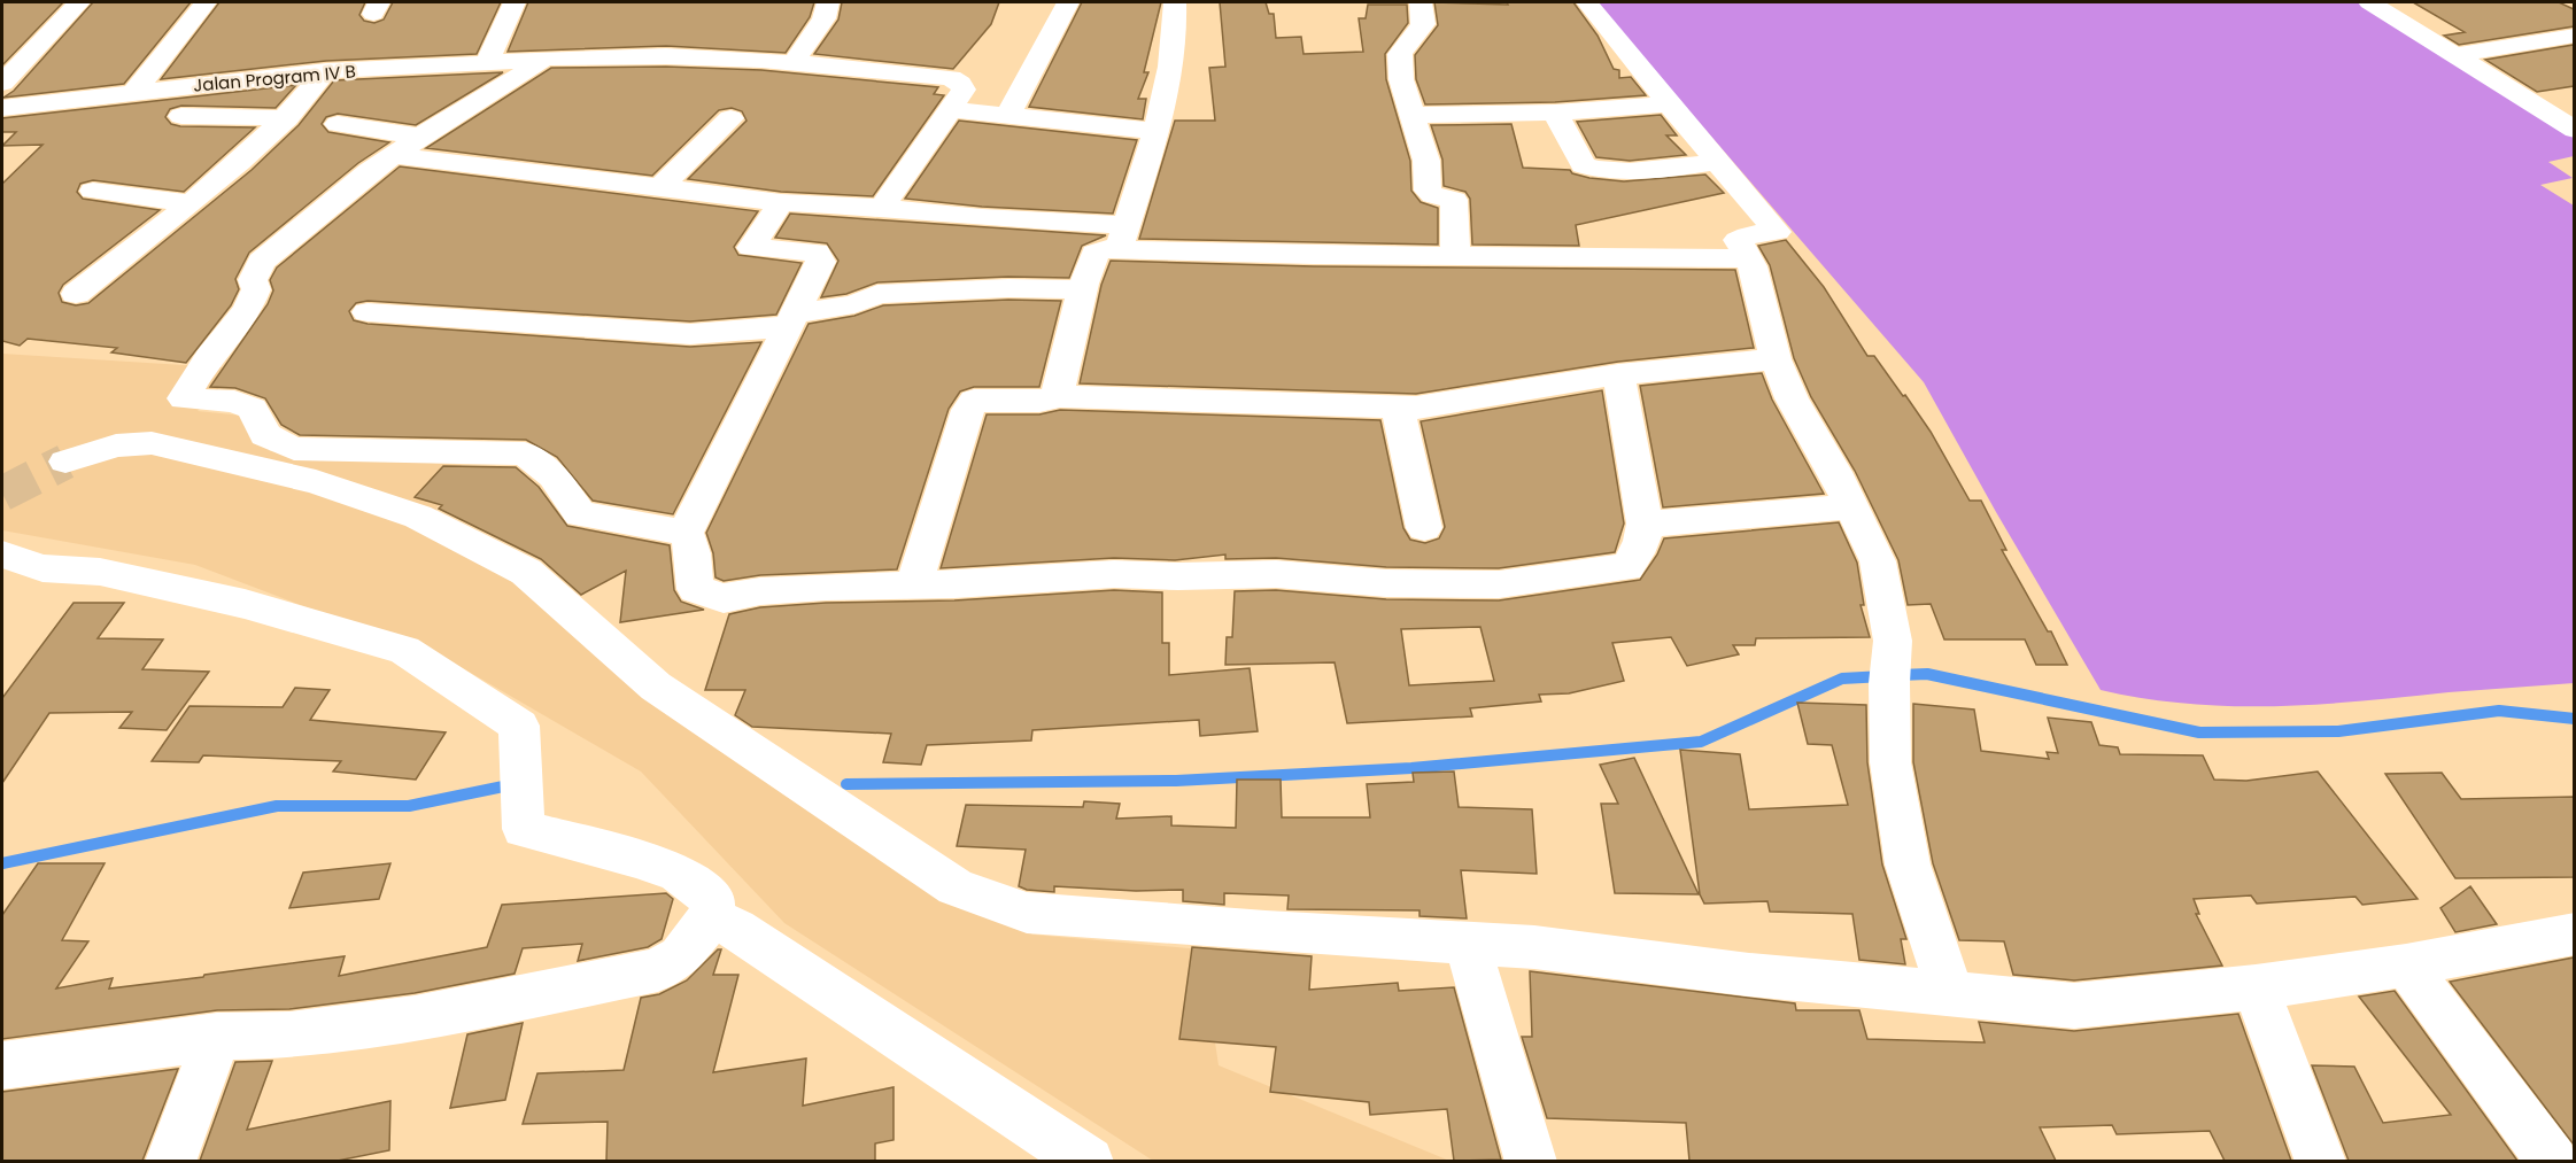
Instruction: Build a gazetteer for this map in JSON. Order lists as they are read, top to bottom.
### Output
{
  "streets": {
    "street": ["Jalan Program IV B"]
  }
}
